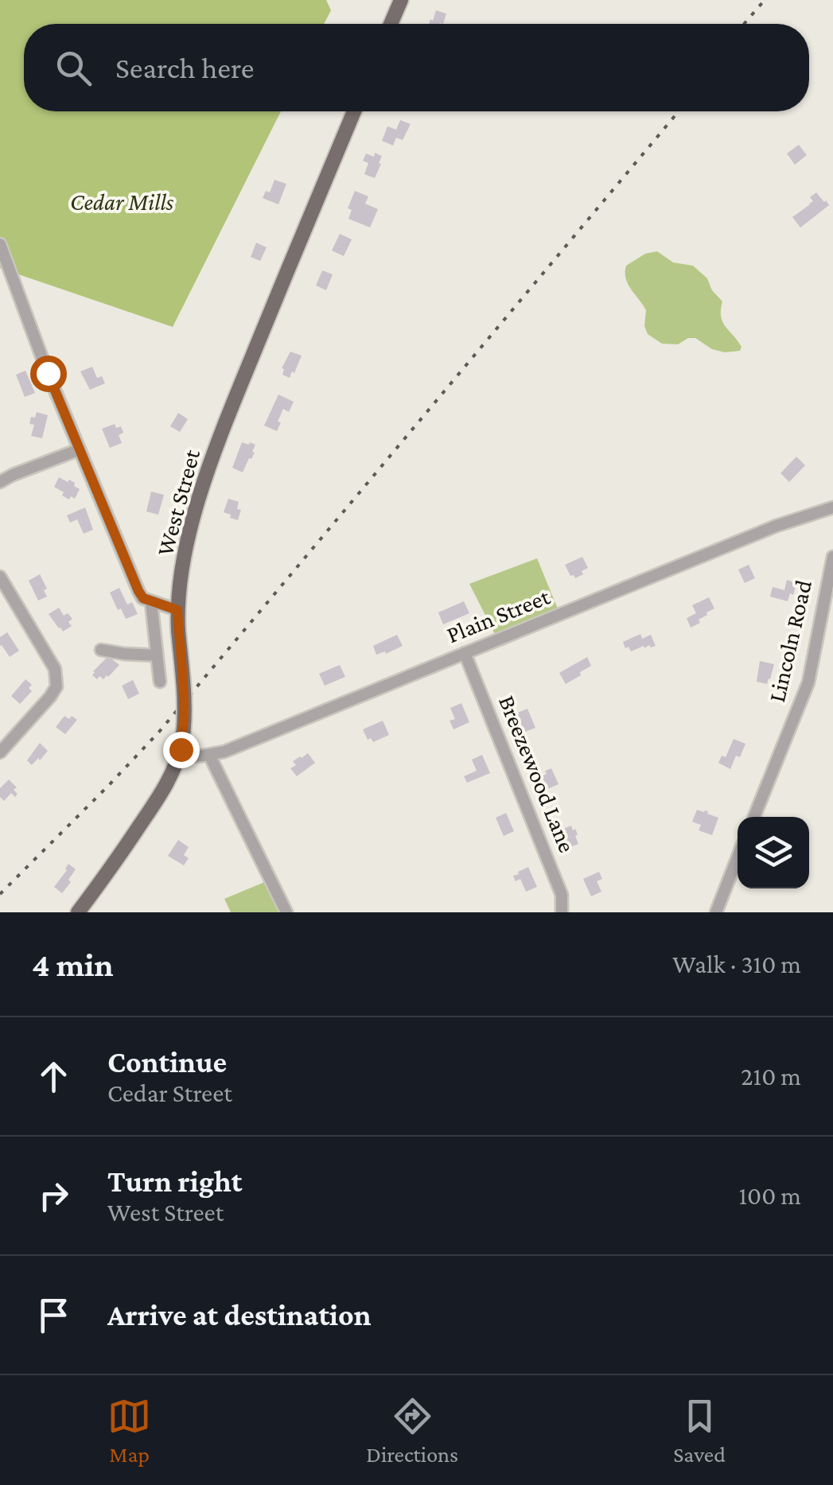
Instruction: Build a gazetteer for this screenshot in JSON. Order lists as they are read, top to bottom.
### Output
{
  "streets": {
    "main road": ["West Street"],
    "street": ["Plain Street", "Lincoln Road", "Breezewood Lane"]
  },
  "crossings": [
    ["West Street", "Plain Street"],
    ["Plain Street", "Breezewood Lane"]
  ],
  "parks": ["Cedar Mills"],
  "page": {
    "search": "Search here",
    "heading": ["4 min", "Walk · 310 m"],
    "list": [
      ["Continue", "Cedar Street", "210 m"],
      ["Turn right", "West Street", "100 m"],
      "Arrive at destination"
    ],
    "nav": ["Map", "Directions", "Saved"]
  }
}
